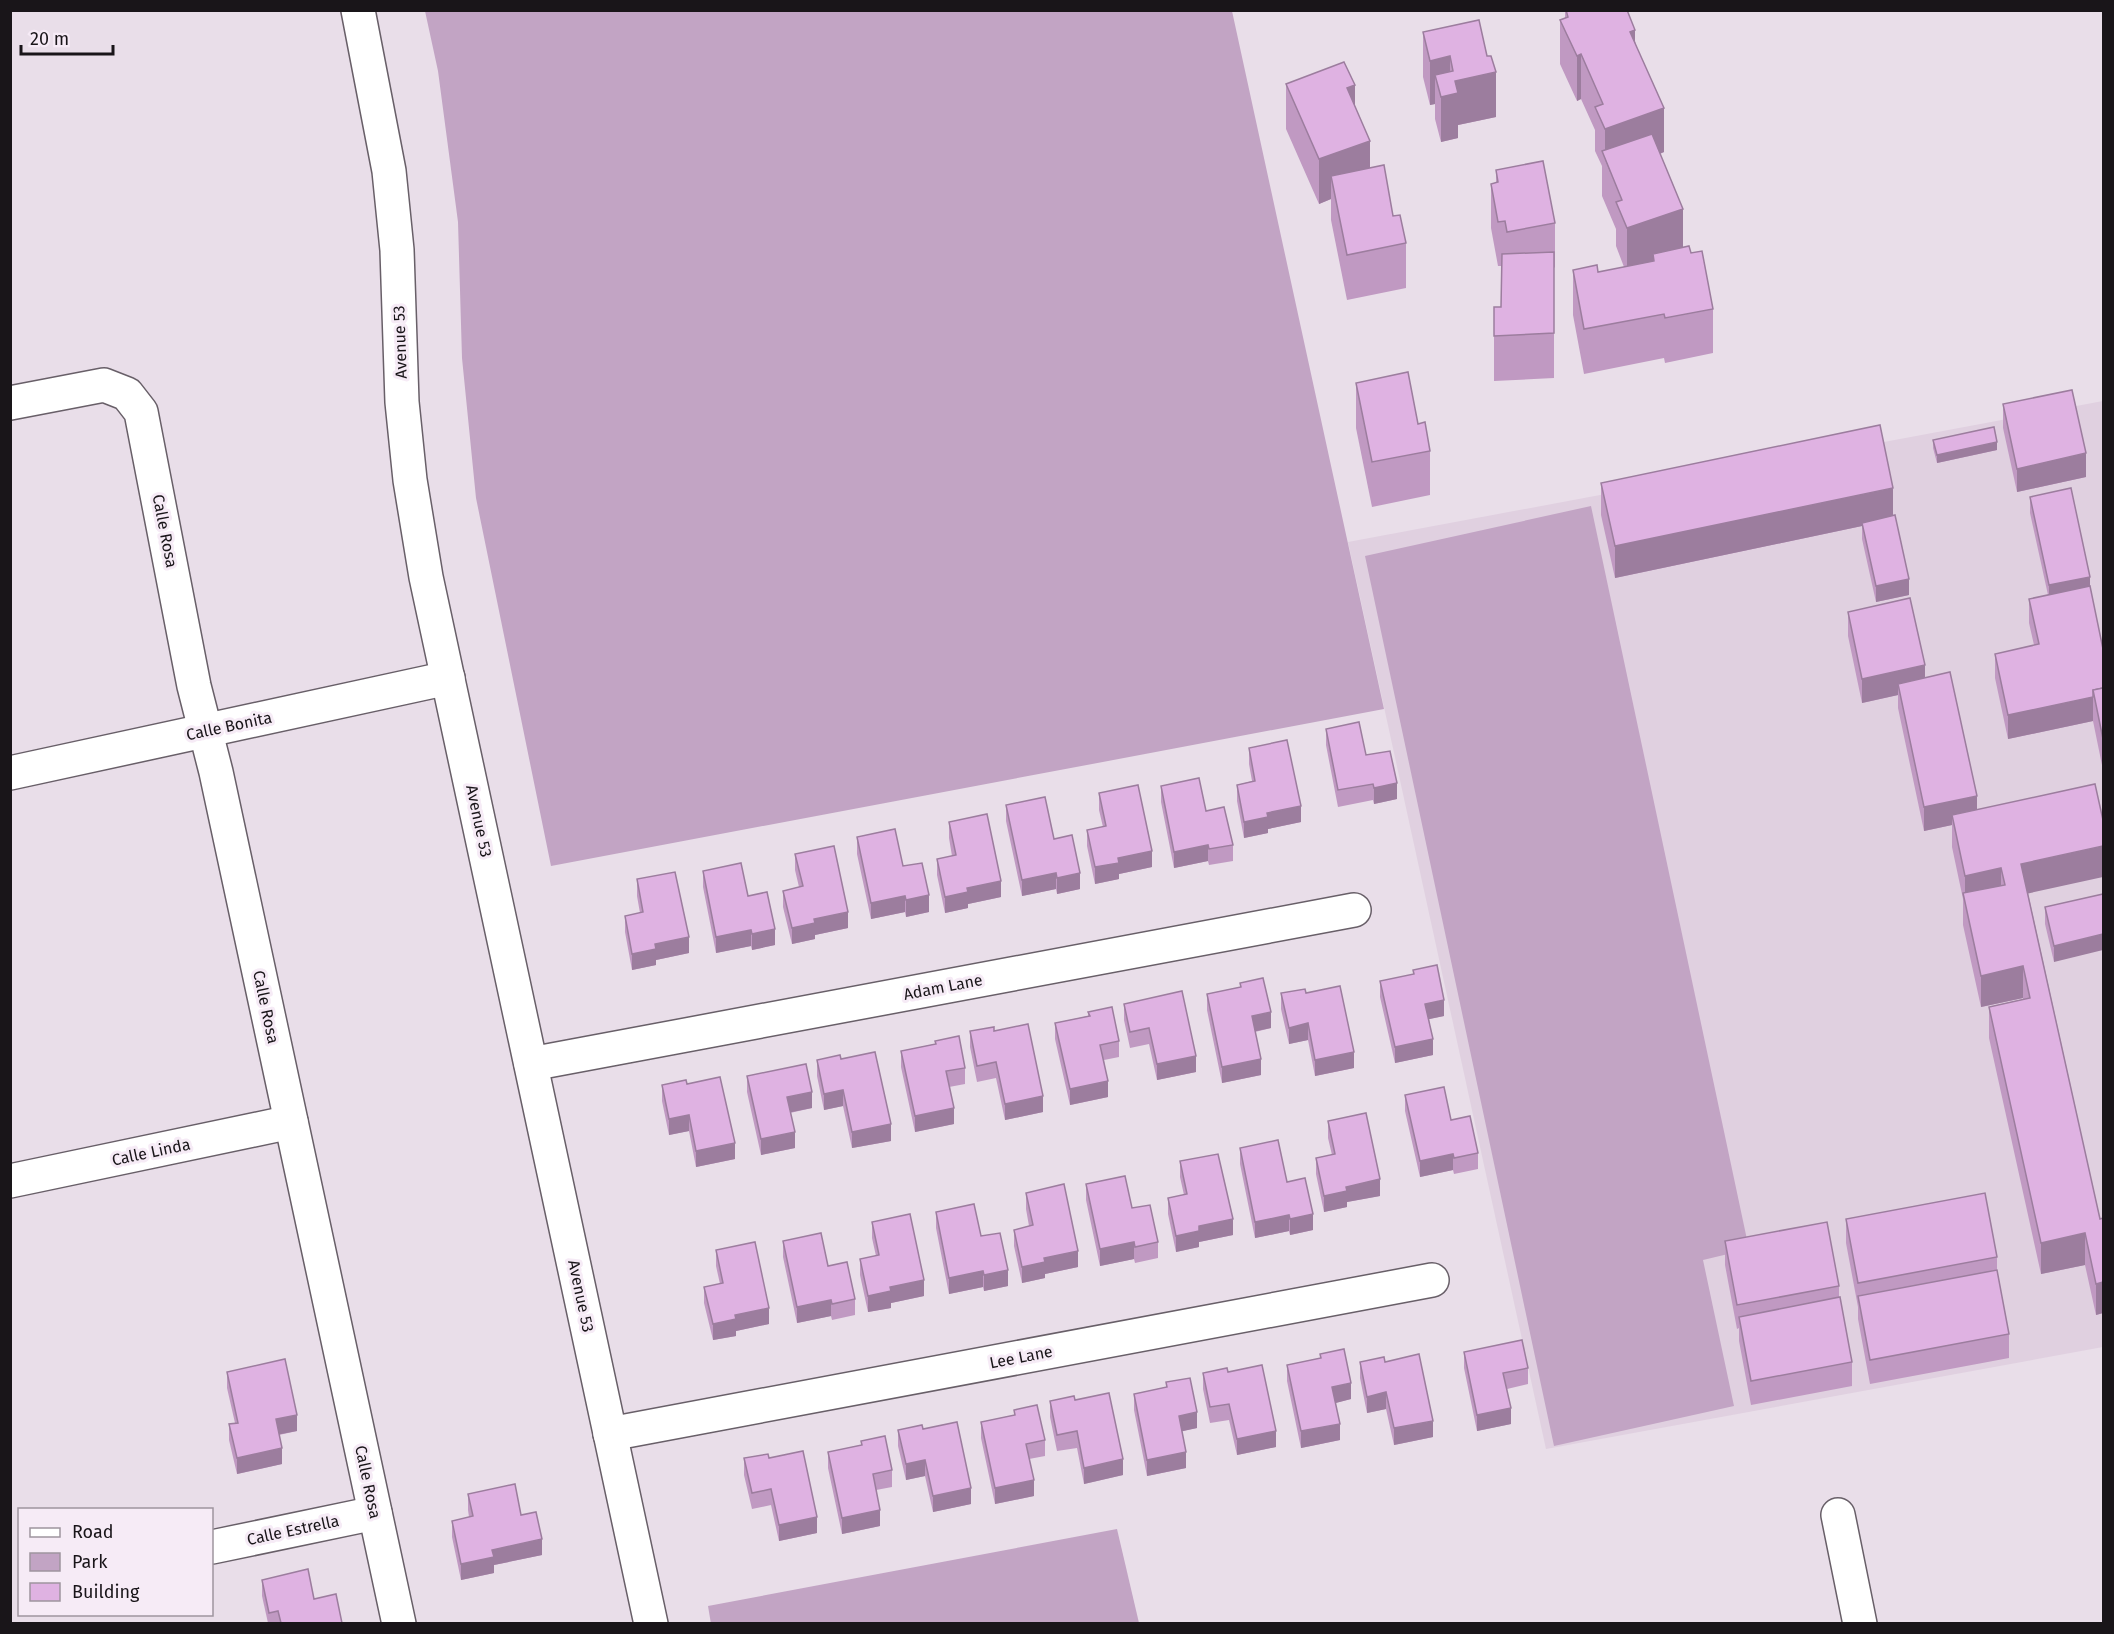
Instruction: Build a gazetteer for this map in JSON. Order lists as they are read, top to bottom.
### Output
{
  "streets": {
    "street": [
      "Avenue 53",
      "Calle Rosa",
      "Calle Bonita",
      "Adam Lane",
      "Calle Linda",
      "Lee Lane",
      "Calle Estrella"
    ]
  },
  "crossings": [
    ["Avenue 53", "Calle Bonita"],
    ["Avenue 53", "Adam Lane"],
    ["Avenue 53", "Lee Lane"],
    ["Calle Rosa", "Calle Bonita"],
    ["Calle Rosa", "Calle Linda"],
    ["Calle Rosa", "Calle Estrella"]
  ],
  "legend": ["Road", "Park", "Building"],
  "scale_bar": "20 m"
}
